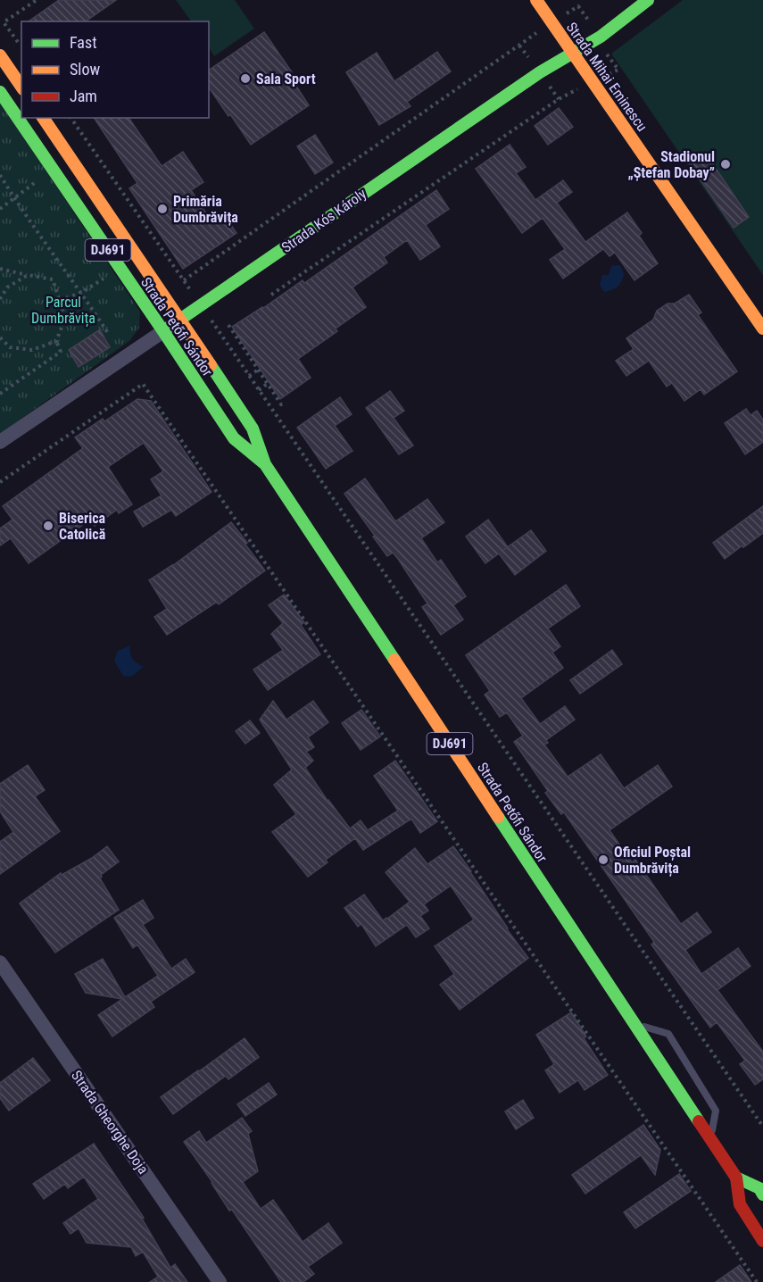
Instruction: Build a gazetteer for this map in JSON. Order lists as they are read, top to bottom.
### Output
{
  "streets": {
    "main road": [
      "Strada Mihai Eminescu",
      "Strada Kós Károly",
      "DJ691",
      "Strada Petőfi Sándor"
    ],
    "street": ["Strada Gheorghe Doja"]
  },
  "crossings": [
    ["Strada Mihai Eminescu", "Strada Kós Károly"],
    ["Strada Kós Károly", "Strada Petőfi Sándor"]
  ],
  "parks": ["Parcul Dumbrăvița"],
  "places": [
    "Sala Sport",
    "Stadionul „Ștefan Dobay”",
    "Primăria Dumbrăvița",
    "Biserica Catolică",
    "Oficiul Poștal Dumbrăvița"
  ],
  "legend": ["Fast", "Slow", "Jam"]
}
